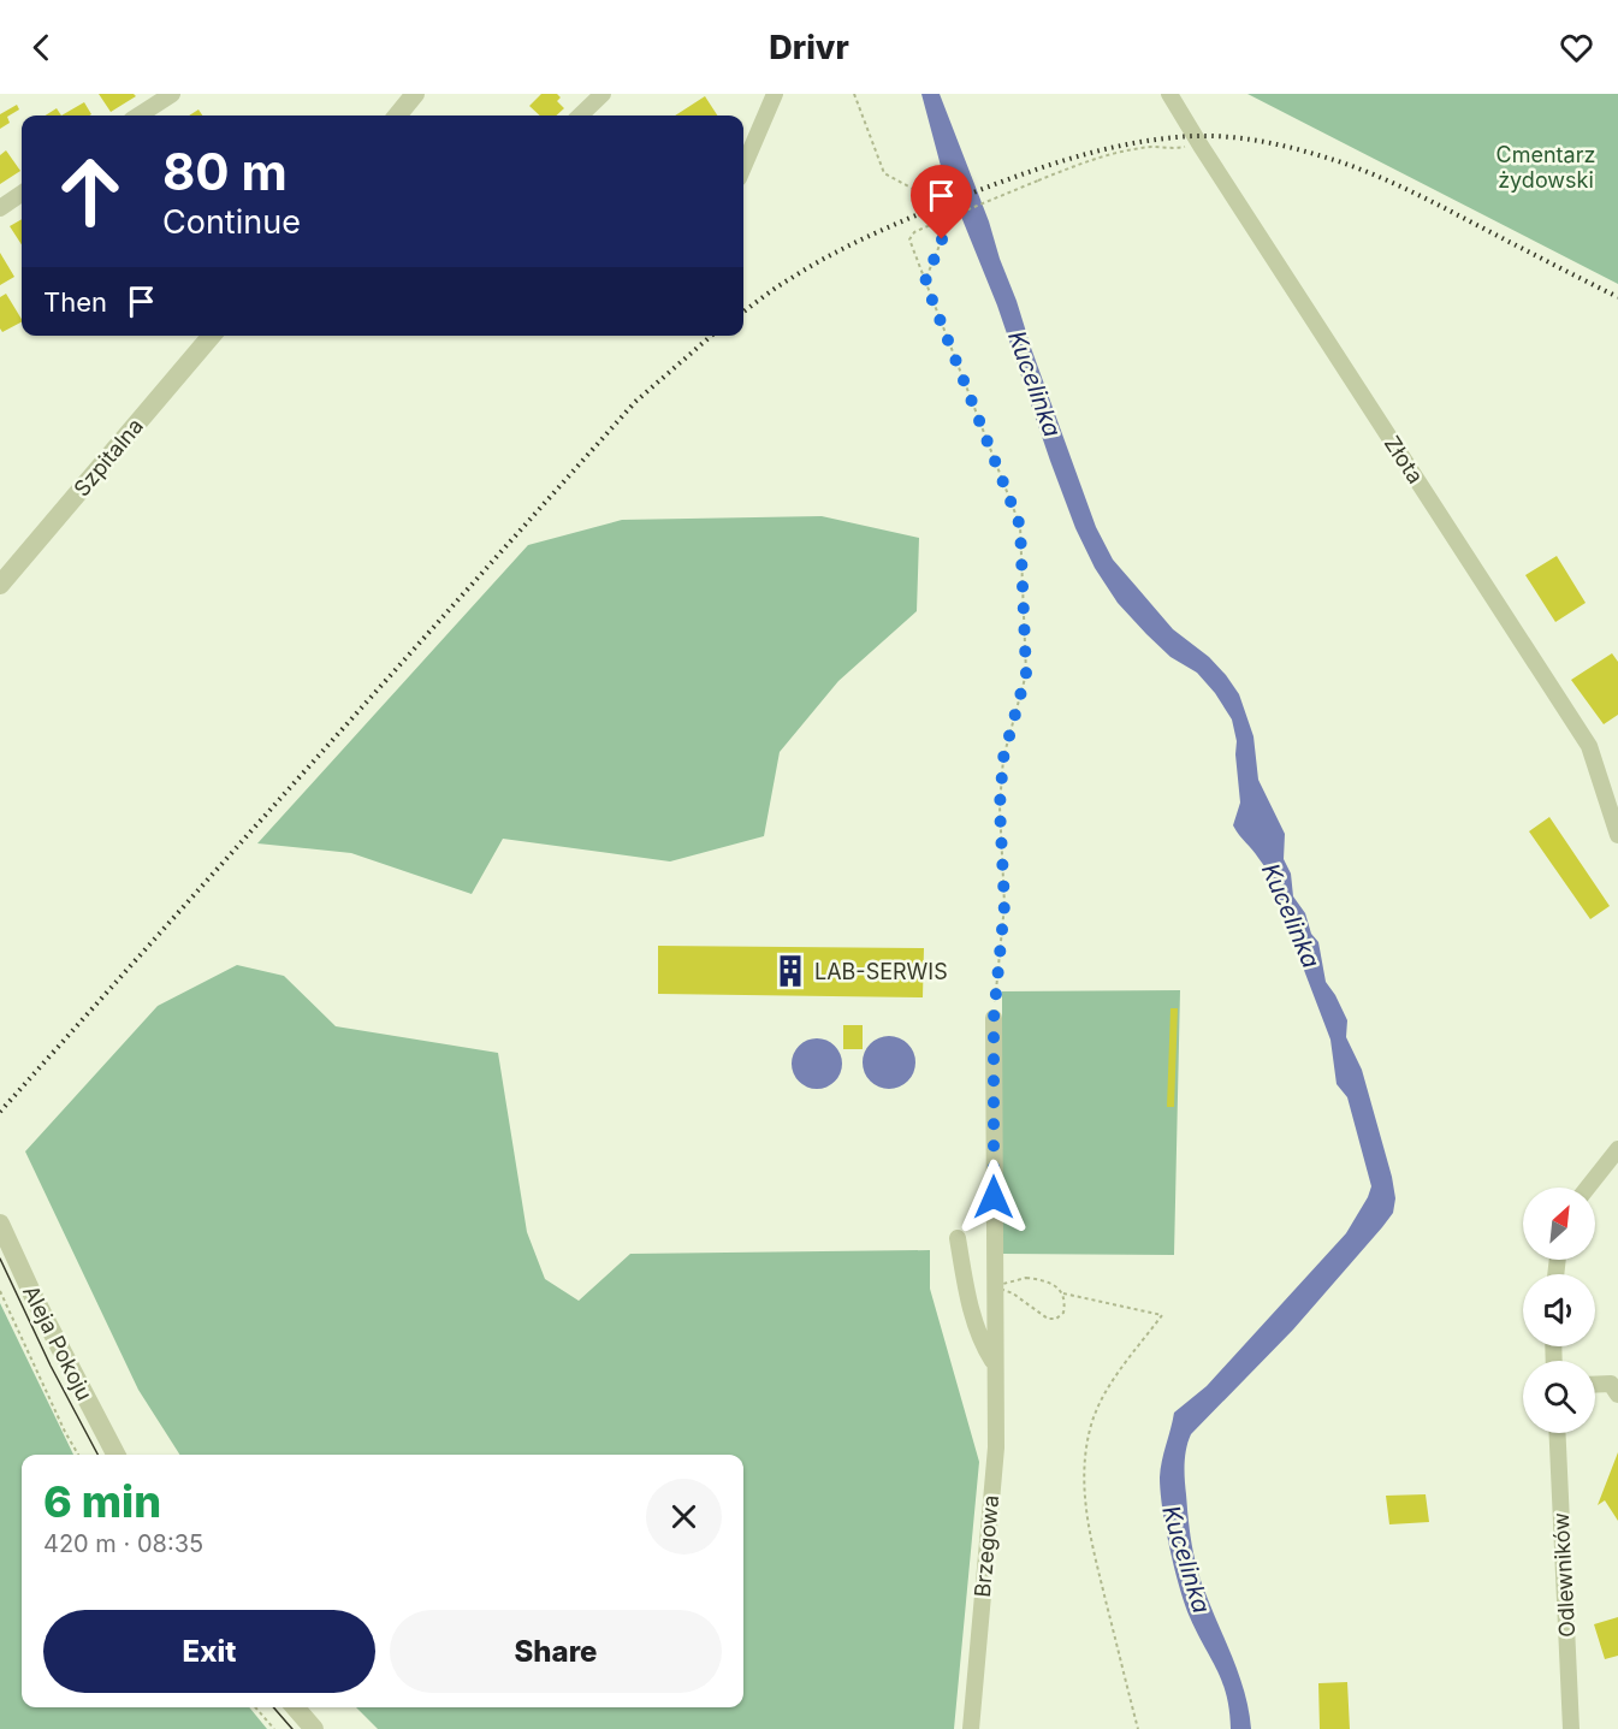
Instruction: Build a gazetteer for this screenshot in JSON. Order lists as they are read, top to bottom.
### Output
{
  "streets": {
    "street": [
      "Szpitalna",
      "Złota",
      "Aleja Pokoju",
      "Brzegowa",
      "Odlewników"
    ]
  },
  "water": ["Kucelinka"],
  "parks": ["Cmentarz żydowski"],
  "places": {
    "building": ["LAB-SERWIS"]
  },
  "north": "top right",
  "page": {
    "header": "Drivr",
    "turn": ["80 m", "Continue"],
    "then": "Then",
    "heading": ["6 min", "420 m · 08:35"],
    "buttons": ["Exit", "Share"]
  }
}
